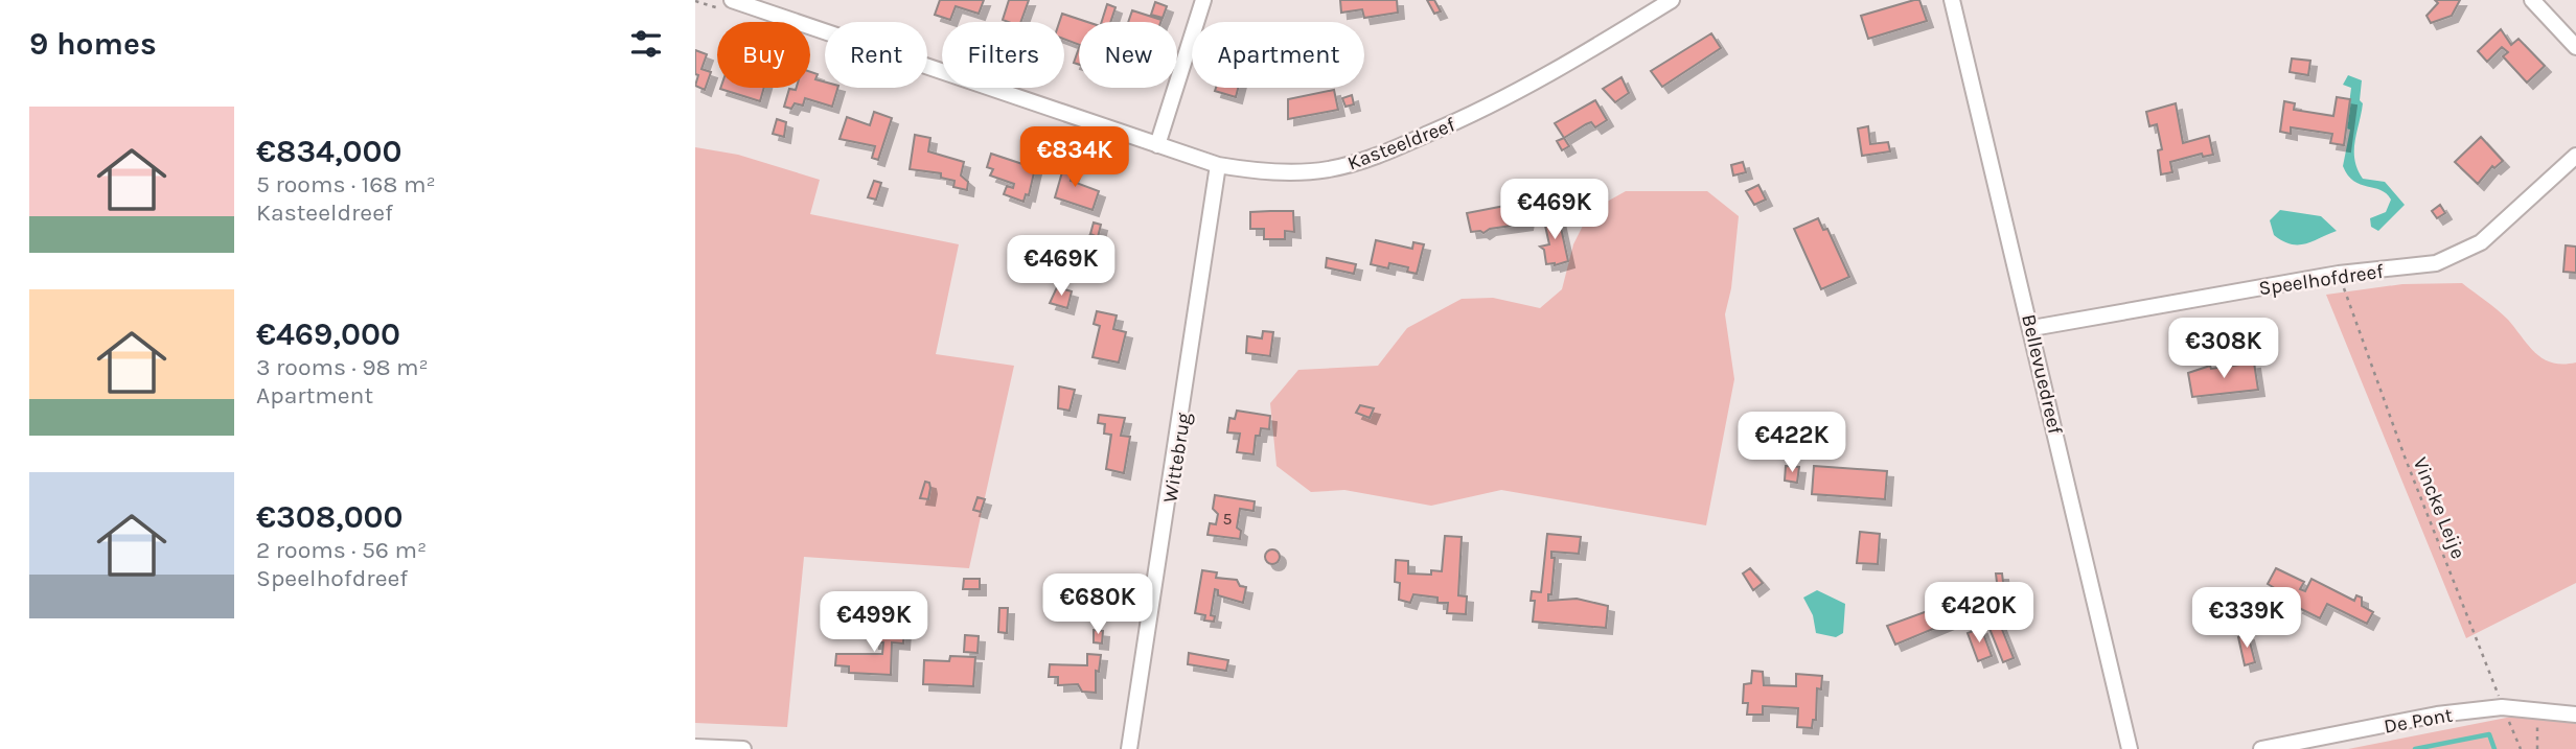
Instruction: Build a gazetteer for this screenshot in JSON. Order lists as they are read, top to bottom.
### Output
{
  "streets": {
    "street": [
      "Kasteeldreef",
      "Speelhofdreef",
      "Bellevuedreef",
      "Wittebrug",
      "De Pont"
    ],
    "path": ["Vincke Leije"]
  },
  "crossings": [
    ["Kasteeldreef", "Wittebrug"],
    ["Speelhofdreef", "Bellevuedreef"],
    ["Speelhofdreef", "Vincke Leije"],
    ["Vincke Leije", "De Pont"]
  ],
  "house_numbers": ["5"],
  "page": {
    "heading": "9 homes",
    "chip": [
      "Buy",
      "Rent",
      "Filters",
      "New",
      "Apartment"
    ],
    "list": [
      {
        "name": "€834,000",
        "note": "5 rooms · 168 m² · Kasteeldreef"
      },
      {
        "name": "€469,000",
        "note": "3 rooms · 98 m² · Apartment"
      },
      {
        "name": "€308,000",
        "note": "2 rooms · 56 m² · Speelhofdreef"
      }
    ],
    "price": [
      "€834K",
      "€469K",
      "€469K",
      "€308K",
      "€422K",
      "€680K",
      "€420K",
      "€339K",
      "€499K"
    ]
  }
}
